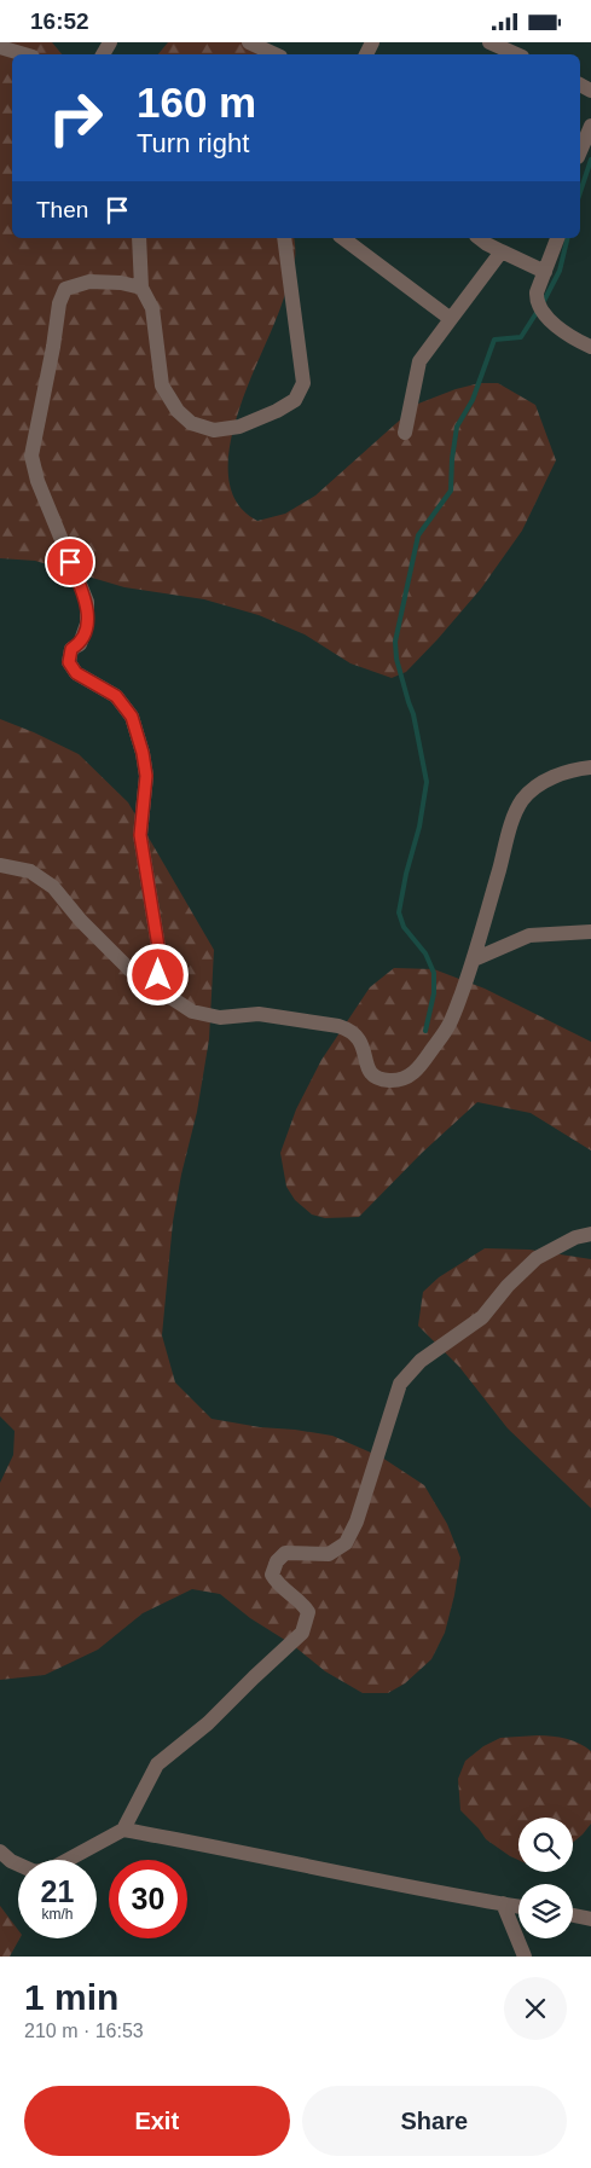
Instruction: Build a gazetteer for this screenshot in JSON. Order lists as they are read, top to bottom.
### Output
{
  "page": {
    "status": "16:52",
    "turn": ["160 m", "Turn right"],
    "then": "Then",
    "speed": "21 km/h",
    "limit": "30",
    "heading": ["1 min", "210 m · 16:53"],
    "buttons": ["Exit", "Share"]
  }
}
